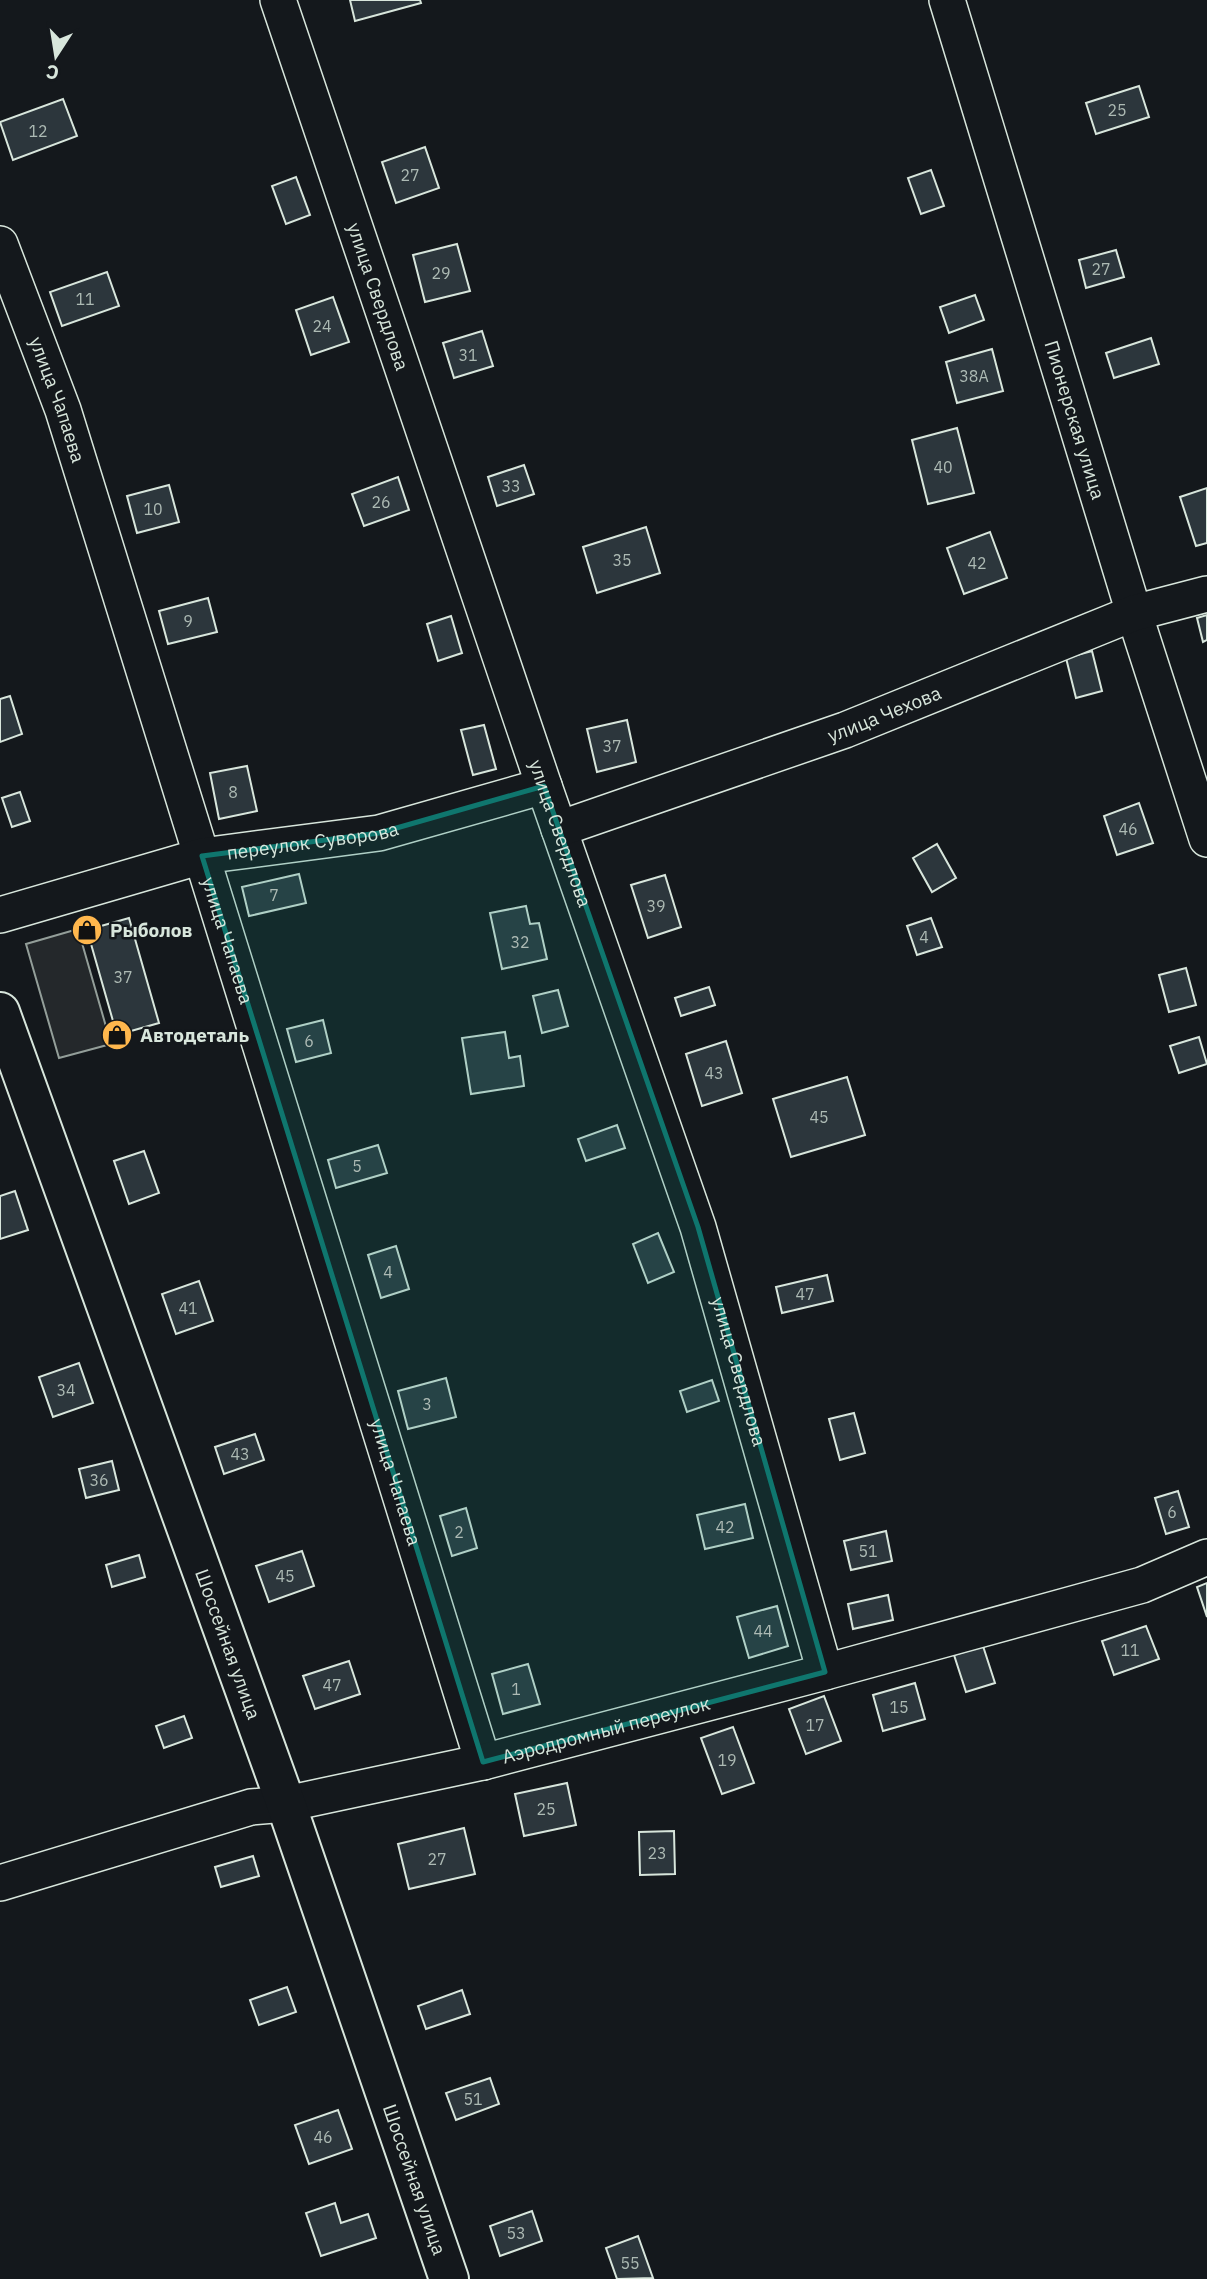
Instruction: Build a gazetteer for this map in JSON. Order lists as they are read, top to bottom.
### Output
{
  "streets": {
    "main road": ["Шоссейная улица"],
    "street": [
      "улица Свердлова",
      "улица Чапаева",
      "Пионерская улица",
      "улица Чехова",
      "переулок Суворова",
      "Аэродромный переулок"
    ]
  },
  "crossings": [
    ["улица Свердлова", "улица Чехова"],
    ["улица Свердлова", "переулок Суворова"],
    ["улица Свердлова", "Аэродромный переулок"],
    ["улица Чапаева", "переулок Суворова"],
    ["улица Чапаева", "Аэродромный переулок"],
    ["Пионерская улица", "улица Чехова"],
    ["Шоссейная улица", "Аэродромный переулок"]
  ],
  "places": {
    "shop": ["Рыболов", "Автодеталь"]
  },
  "house_numbers": [
    "25",
    "12",
    "27",
    "27",
    "29",
    "11",
    "24",
    "31",
    "38А",
    "40",
    "33",
    "26",
    "10",
    "35",
    "42",
    "9",
    "37",
    "8",
    "46",
    "7",
    "39",
    "4",
    "32",
    "37",
    "6",
    "43",
    "45",
    "5",
    "4",
    "47",
    "41",
    "34",
    "3",
    "43",
    "36",
    "6",
    "42",
    "2",
    "51",
    "45",
    "44",
    "11",
    "47",
    "1",
    "15",
    "17",
    "19",
    "25",
    "23",
    "27",
    "51",
    "46",
    "53",
    "55"
  ],
  "north": "bottom"
}
